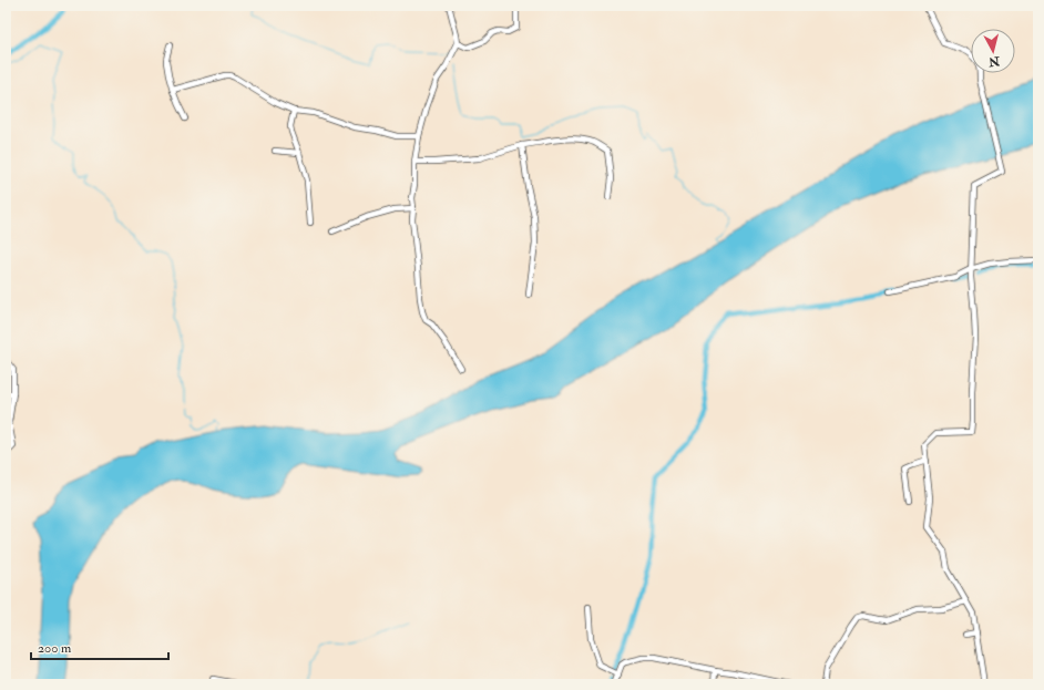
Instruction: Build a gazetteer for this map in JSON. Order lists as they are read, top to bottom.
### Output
{
  "scale_bar": "200 m",
  "north": "bottom"
}
